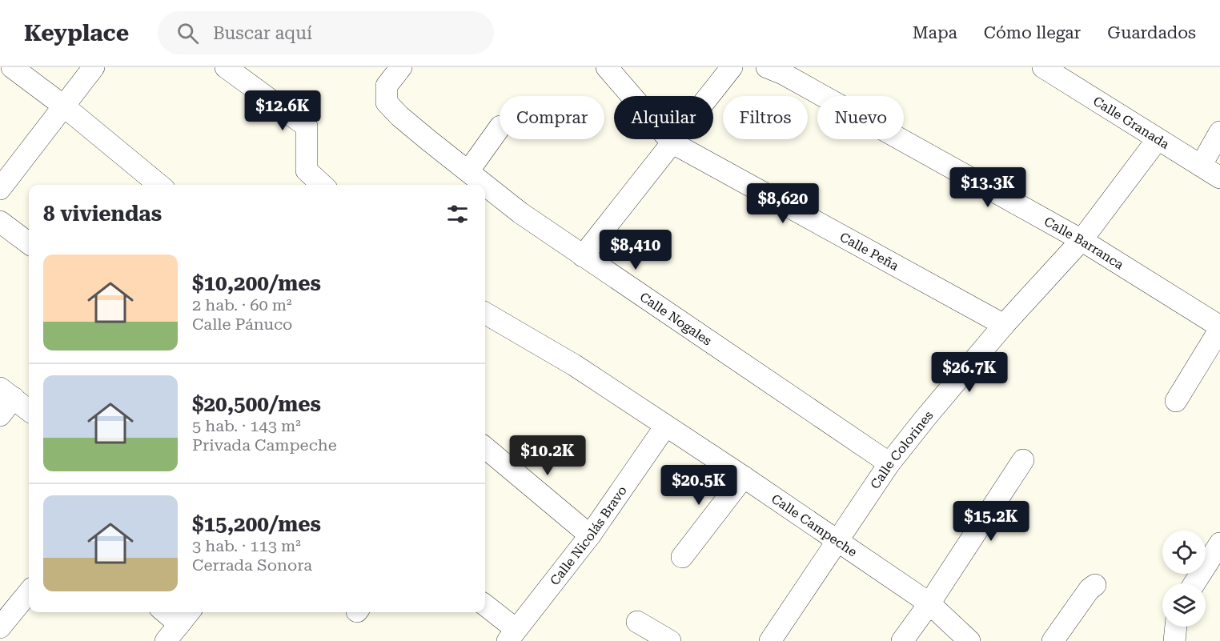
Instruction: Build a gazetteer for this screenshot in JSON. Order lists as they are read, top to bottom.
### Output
{
  "streets": {
    "street": [
      "Calle Granada",
      "Calle Barranca",
      "Calle Peña",
      "Calle Nogales",
      "Calle Colorines",
      "Calle Campeche",
      "Calle Nicolás Bravo"
    ]
  },
  "crossings": [
    ["Calle Granada", "Calle Colorines"],
    ["Calle Barranca", "Calle Colorines"],
    ["Calle Peña", "Calle Colorines"],
    ["Calle Nogales", "Calle Colorines"],
    ["Calle Colorines", "Calle Campeche"],
    ["Calle Campeche", "Calle Nicolás Bravo"]
  ],
  "page": {
    "header": "Keyplace",
    "search": "Buscar aquí",
    "nav": ["Mapa", "Cómo llegar", "Guardados"],
    "price": [
      "$12.6K",
      "$13.3K",
      "$8,620",
      "$8,410",
      "$26.7K",
      "$10.2K",
      "$20.5K",
      "$15.2K"
    ],
    "chip": [
      "Comprar",
      "Alquilar",
      "Filtros",
      "Nuevo"
    ],
    "heading": "8 viviendas",
    "list": [
      {
        "name": "$10,200/mes",
        "note": "2 hab. · 60 m² · Calle Pánuco"
      },
      {
        "name": "$20,500/mes",
        "note": "5 hab. · 143 m² · Privada Campeche"
      },
      {
        "name": "$15,200/mes",
        "note": "3 hab. · 113 m² · Cerrada Sonora"
      }
    ]
  }
}
